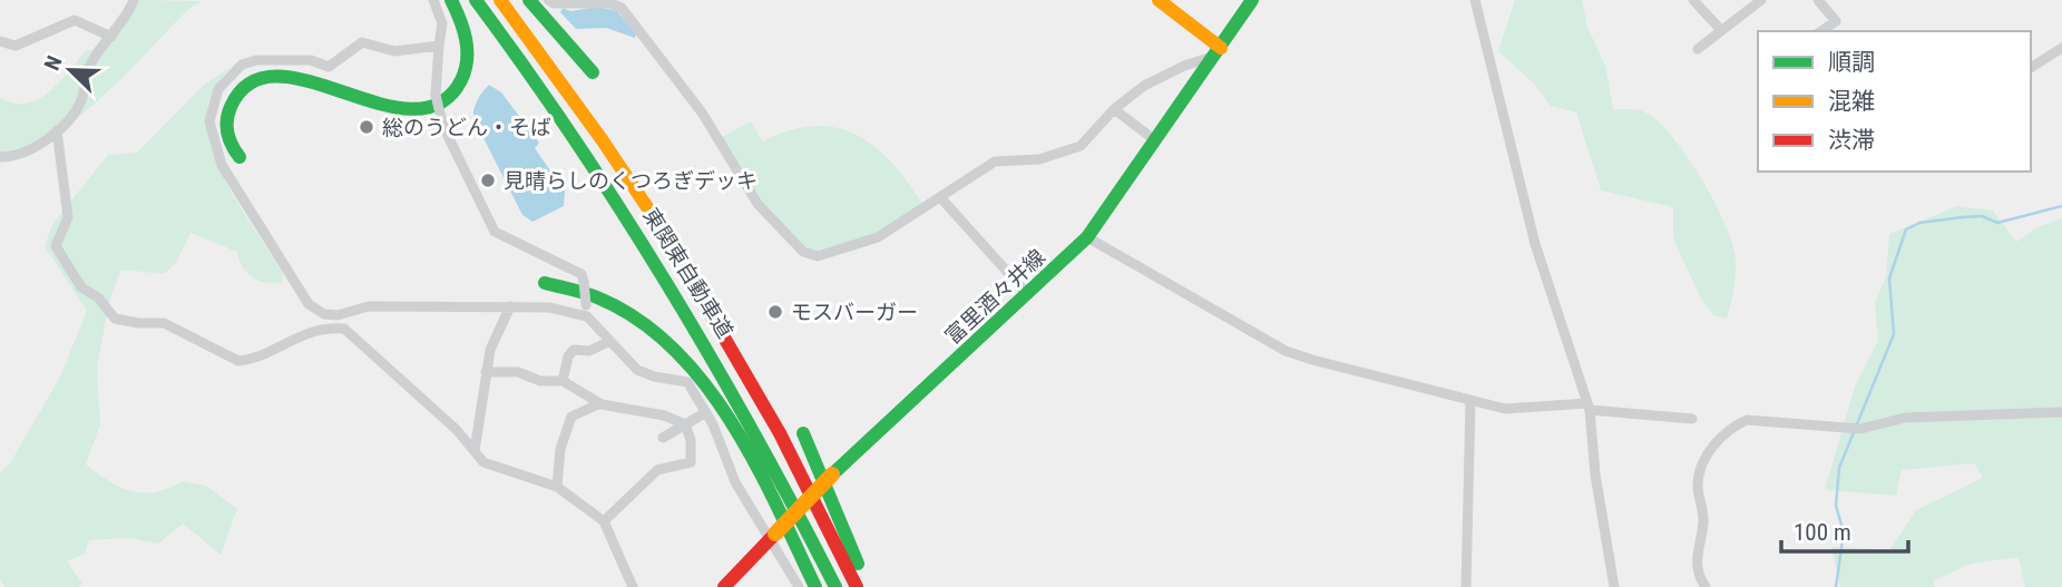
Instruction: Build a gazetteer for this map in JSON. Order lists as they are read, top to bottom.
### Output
{
  "streets": {
    "main road": ["東関東自動車道", "富里酒々井線"]
  },
  "places": ["総のうどん・そば", "見晴らしのくつろぎデッキ", "モスバーガー"],
  "legend": ["順調", "混雑", "渋滞"],
  "scale_bar": "100 m",
  "north": "top left"
}
